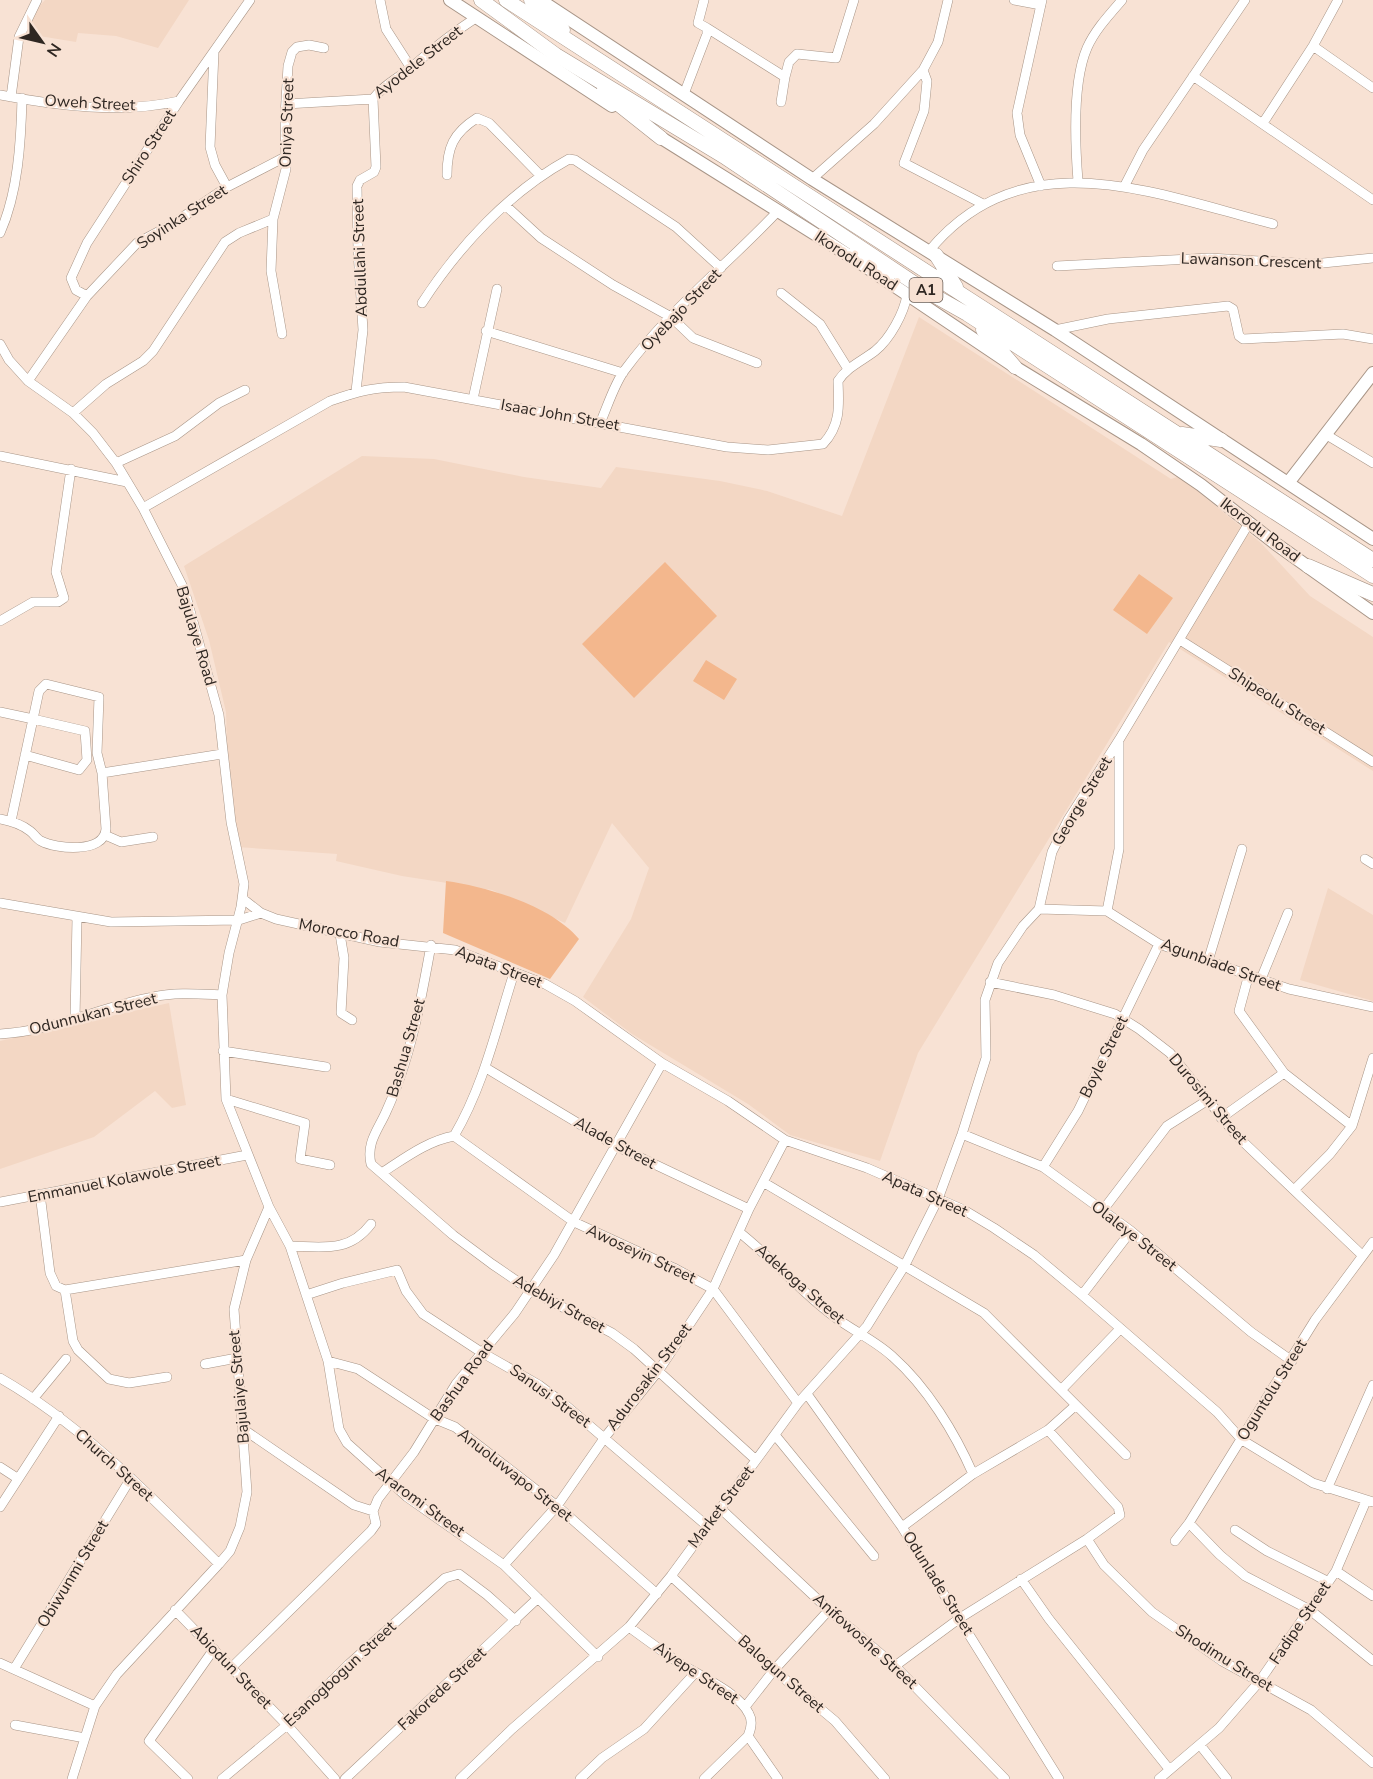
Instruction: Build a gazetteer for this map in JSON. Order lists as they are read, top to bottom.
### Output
{
  "streets": {
    "highway": ["Ikorodu Road", "A1"],
    "street": [
      "Ayodele Street",
      "Oweh Street",
      "Oniya Street",
      "Shiro Street",
      "Soyinka Street",
      "Abdullahi Street",
      "Lawanson Crescent",
      "Oyebajo Street",
      "Isaac John Street",
      "Bajulaye Road",
      "Shipeolu Street",
      "George Street",
      "Morocco Road",
      "Agunbiade Street",
      "Apata Street",
      "Odunnukan Street",
      "Bashua Street",
      "Boyle Street",
      "Durosimi Street",
      "Alade Street",
      "Emmanuel Kolawole Street",
      "Olaleye Street",
      "Awoseyin Street",
      "Adekoga Street",
      "Adebiyi Street",
      "Adurosakin Street",
      "Bashua Road",
      "Bajulaiye Street",
      "Oguntolu Street",
      "Sanusi Street",
      "Church Street",
      "Anuoluwapo Street",
      "Araromi Street",
      "Market Street",
      "Obiwunmi Street",
      "Odunlade Street",
      "Fadipe Street",
      "Anifowoshe Street",
      "Shodimu Street",
      "Abiodun Street",
      "Aiyepe Street",
      "Esanogbogun Street",
      "Balogun Street",
      "Fakorede Street"
    ]
  },
  "crossings": [
    ["Ayodele Street", "Oniya Street"],
    ["Ayodele Street", "Abdullahi Street"],
    ["Ayodele Street", "Ikorodu Road"],
    ["Oweh Street", "Shiro Street"],
    ["Oniya Street", "Soyinka Street"],
    ["Shiro Street", "Soyinka Street"],
    ["Soyinka Street", "Bajulaye Road"],
    ["Abdullahi Street", "Isaac John Street"],
    ["Ikorodu Road", "Oyebajo Street"],
    ["Ikorodu Road", "George Street"],
    ["Oyebajo Street", "Isaac John Street"],
    ["Isaac John Street", "Bajulaye Road"],
    ["Bajulaye Road", "Morocco Road"],
    ["Bajulaye Road", "Odunnukan Street"],
    ["Shipeolu Street", "George Street"],
    ["George Street", "Apata Street"],
    ["George Street", "Durosimi Street"],
    ["George Street", "Olaleye Street"],
    ["George Street", "Market Street"],
    ["Morocco Road", "Apata Street"],
    ["Morocco Road", "Bashua Street"],
    ["Agunbiade Street", "Boyle Street"],
    ["Apata Street", "Bashua Street"],
    ["Apata Street", "Adurosakin Street"],
    ["Apata Street", "Bashua Road"],
    ["Apata Street", "Oguntolu Street"],
    ["Apata Street", "Market Street"],
    ["Apata Street", "Fadipe Street"],
    ["Bashua Street", "Adebiyi Street"],
    ["Boyle Street", "Durosimi Street"],
    ["Boyle Street", "Olaleye Street"],
    ["Durosimi Street", "Oguntolu Street"],
    ["Alade Street", "Adurosakin Street"],
    ["Alade Street", "Bashua Road"],
    ["Olaleye Street", "Oguntolu Street"],
    ["Awoseyin Street", "Adurosakin Street"],
    ["Awoseyin Street", "Bashua Road"],
    ["Awoseyin Street", "Market Street"],
    ["Adekoga Street", "Adurosakin Street"],
    ["Adekoga Street", "Market Street"],
    ["Adebiyi Street", "Adurosakin Street"],
    ["Adebiyi Street", "Bashua Road"],
    ["Adebiyi Street", "Market Street"],
    ["Adurosakin Street", "Sanusi Street"],
    ["Adurosakin Street", "Anuoluwapo Street"],
    ["Adurosakin Street", "Araromi Street"],
    ["Bashua Road", "Sanusi Street"],
    ["Bashua Road", "Anuoluwapo Street"],
    ["Bashua Road", "Araromi Street"],
    ["Bashua Road", "Abiodun Street"],
    ["Bajulaiye Street", "Church Street"],
    ["Bajulaiye Street", "Araromi Street"],
    ["Bajulaiye Street", "Abiodun Street"],
    ["Sanusi Street", "Araromi Street"],
    ["Sanusi Street", "Market Street"],
    ["Church Street", "Obiwunmi Street"],
    ["Anuoluwapo Street", "Araromi Street"],
    ["Anuoluwapo Street", "Market Street"],
    ["Araromi Street", "Market Street"],
    ["Araromi Street", "Fakorede Street"],
    ["Market Street", "Odunlade Street"],
    ["Market Street", "Anifowoshe Street"],
    ["Market Street", "Aiyepe Street"],
    ["Market Street", "Balogun Street"],
    ["Fadipe Street", "Shodimu Street"],
    ["Abiodun Street", "Esanogbogun Street"],
    ["Esanogbogun Street", "Fakorede Street"]
  ],
  "north": "bottom right"
}
